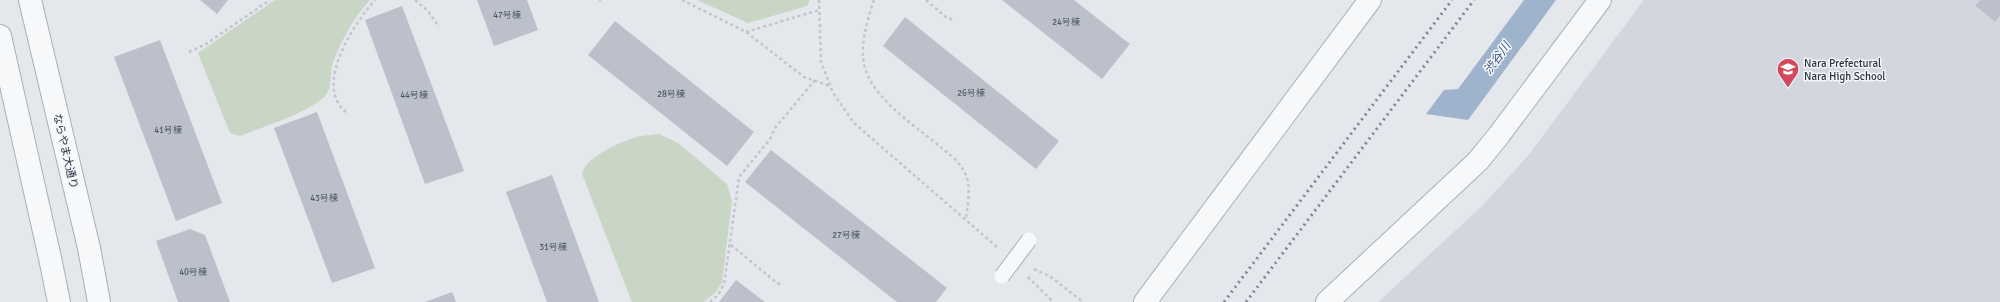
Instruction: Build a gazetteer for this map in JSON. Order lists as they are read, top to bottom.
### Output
{
  "streets": {
    "street": ["ならやま大通り"]
  },
  "water": ["渋谷川"],
  "places": {
    "school or university": ["Nara Prefectural Nara High School"]
  },
  "house_numbers": [
    "47号棟",
    "24号棟",
    "26号棟",
    "28号棟",
    "44号棟",
    "41号棟",
    "43号棟",
    "27号棟",
    "31号棟",
    "40号棟"
  ]
}
